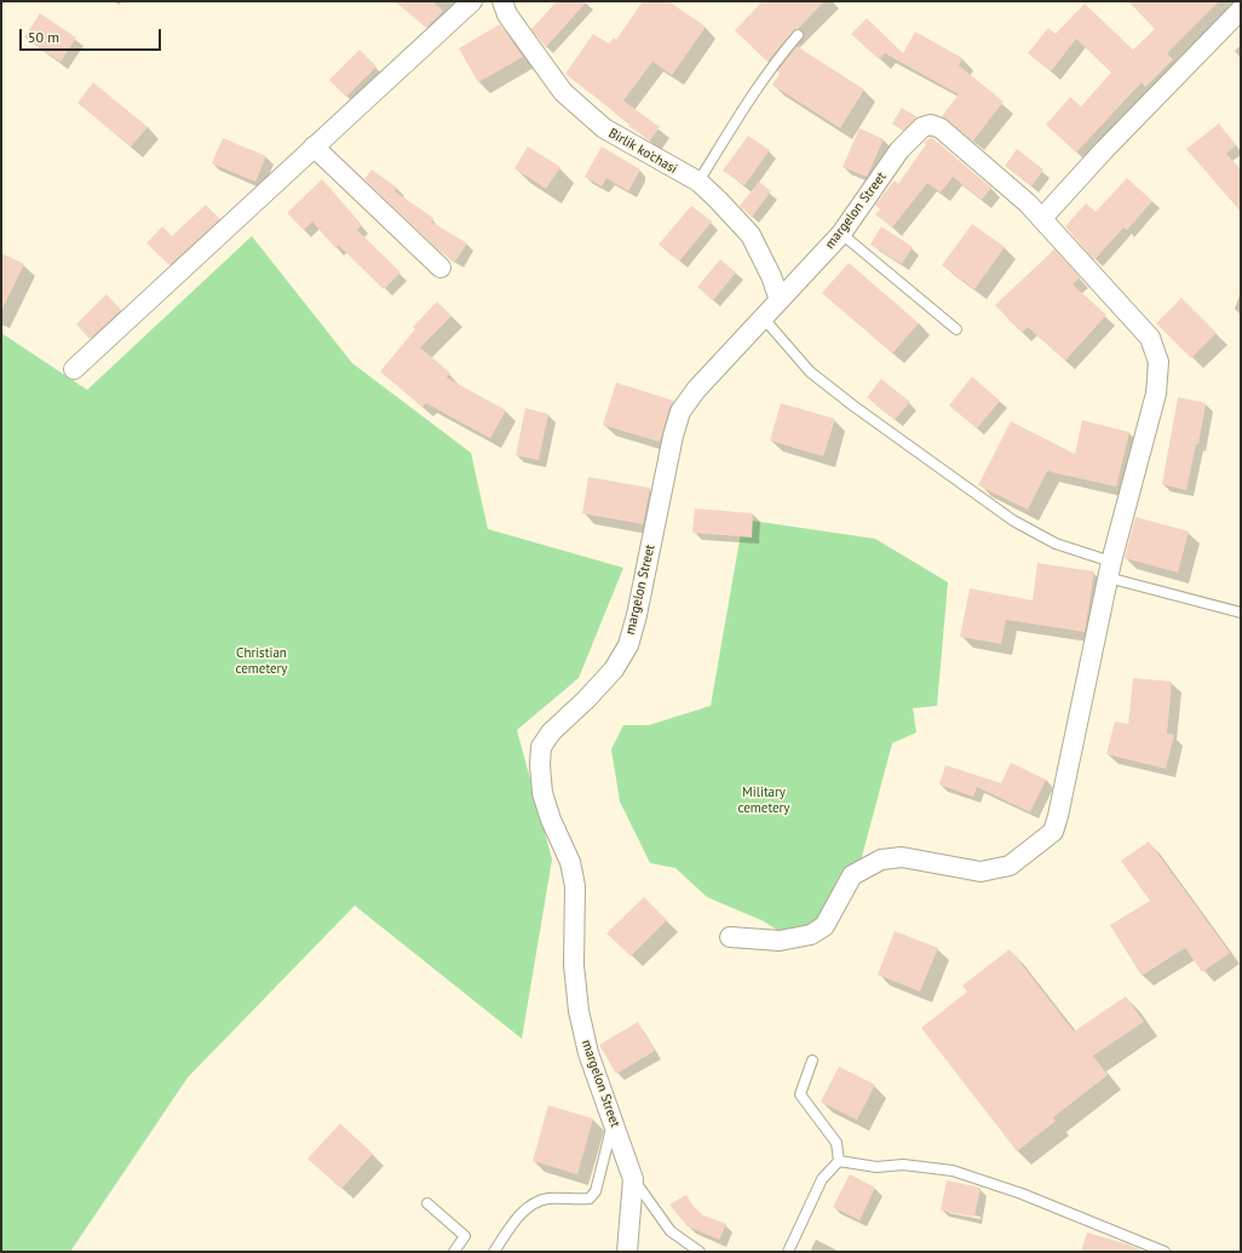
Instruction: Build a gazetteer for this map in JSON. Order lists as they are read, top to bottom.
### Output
{
  "streets": {
    "street": ["Birlik ko'chasi", "margelon Street"]
  },
  "crossings": [
    ["Birlik ko'chasi", "margelon Street"]
  ],
  "parks": ["Christian cemetery", "Military cemetery"],
  "scale_bar": "50 m"
}
